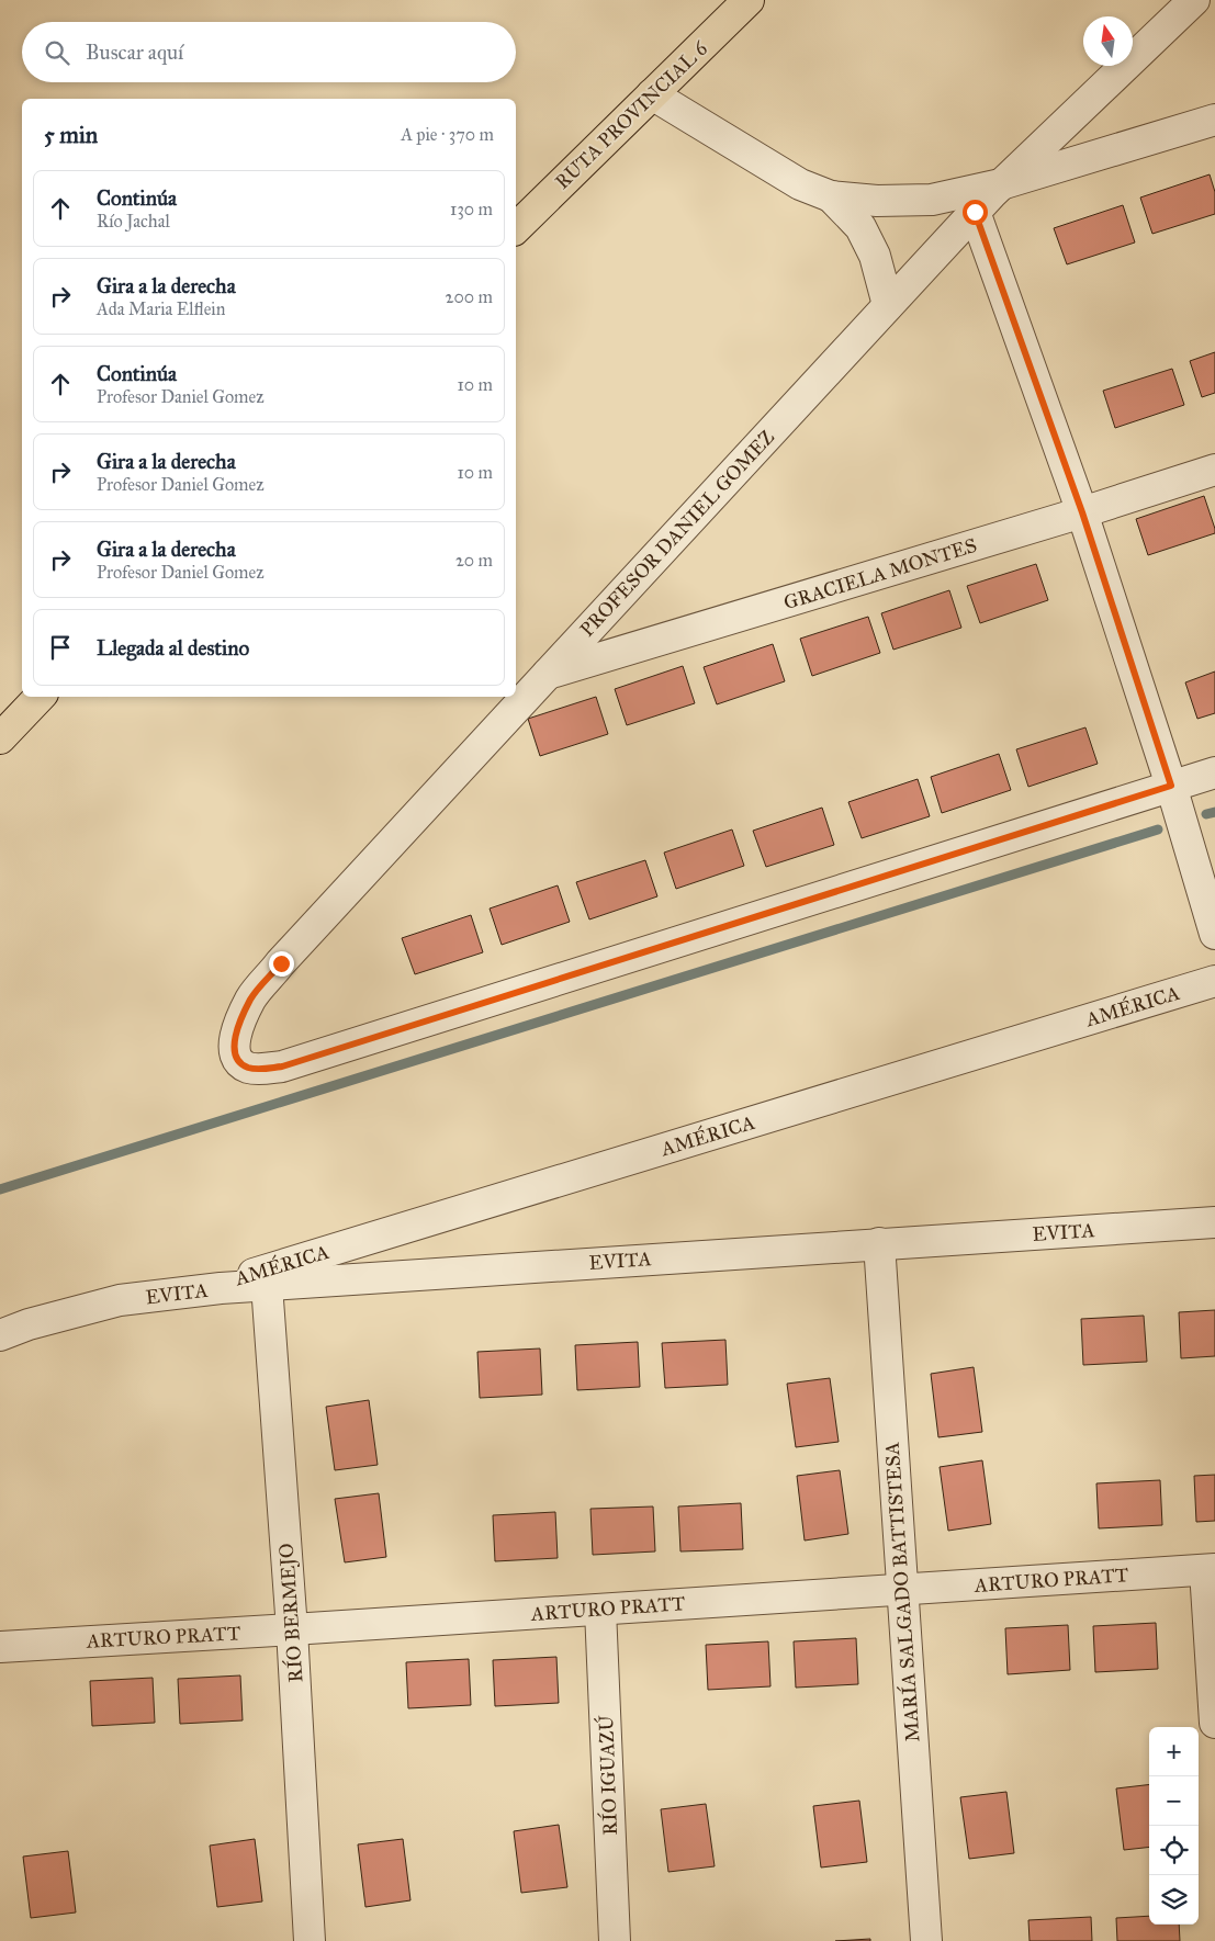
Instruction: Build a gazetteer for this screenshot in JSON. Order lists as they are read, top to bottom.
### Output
{
  "streets": {
    "main road": ["RUTA PROVINCIAL 6"],
    "street": [
      "PROFESOR DANIEL GOMEZ",
      "GRACIELA MONTES",
      "AMÉRICA",
      "EVITA",
      "ARTURO PRATT",
      "MARÍA SALGADO BATTISTESA",
      "RÍO BERMEJO",
      "RÍO IGUAZÚ"
    ]
  },
  "crossings": [
    ["PROFESOR DANIEL GOMEZ", "GRACIELA MONTES"],
    ["AMÉRICA", "EVITA"],
    ["EVITA", "MARÍA SALGADO BATTISTESA"],
    ["EVITA", "RÍO BERMEJO"],
    ["ARTURO PRATT", "MARÍA SALGADO BATTISTESA"],
    ["ARTURO PRATT", "RÍO BERMEJO"],
    ["ARTURO PRATT", "RÍO IGUAZÚ"]
  ],
  "north": "top",
  "page": {
    "search": "Buscar aquí",
    "heading": ["5 min", "A pie · 370 m"],
    "list": [
      ["Continúa", "Río Jachal", "130 m"],
      ["Gira a la derecha", "Ada Maria Elflein", "200 m"],
      ["Continúa", "Profesor Daniel Gomez", "10 m"],
      ["Gira a la derecha", "Profesor Daniel Gomez", "10 m"],
      ["Gira a la derecha", "Profesor Daniel Gomez", "20 m"],
      "Llegada al destino"
    ],
    "map_buttons": ["+", "−"]
  }
}
